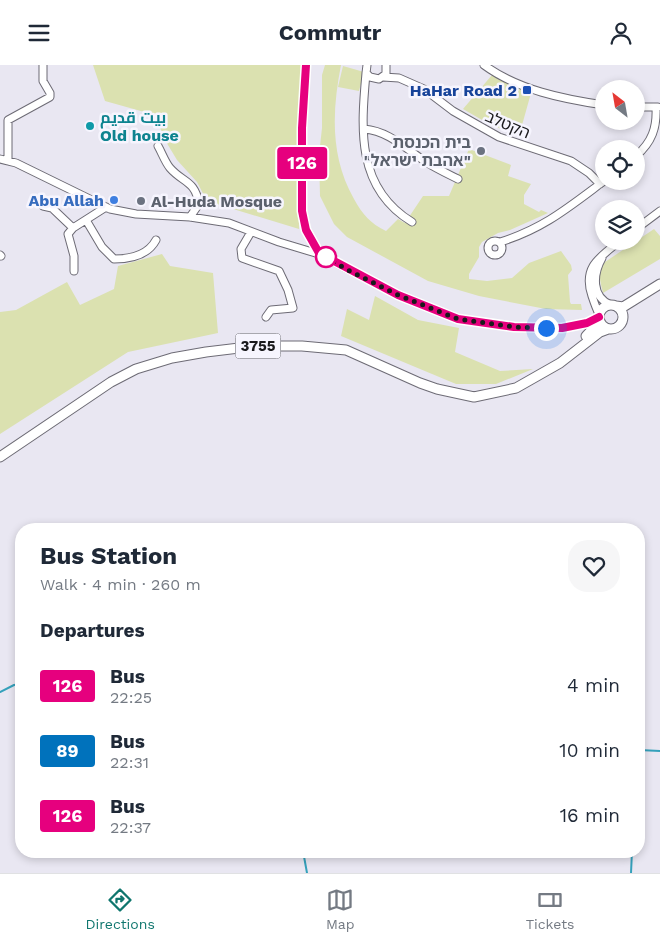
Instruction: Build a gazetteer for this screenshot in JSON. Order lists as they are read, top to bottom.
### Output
{
  "streets": {
    "main road": ["3755"],
    "street": ["הקטלב"]
  },
  "places": {
    "transit": ["HaHar Road 2"],
    "other": [
      "بيت قديم Old house",
      "בית הכנסת \"אהבת ישראל\"",
      "Abu Allah",
      "Al-Huda Mosque"
    ]
  },
  "lines": ["bus line 126"],
  "north": "top left",
  "page": {
    "header": "Commutr",
    "on_map": "126",
    "heading": [
      ["Bus Station", "Walk · 4 min · 260 m"],
      "Departures"
    ],
    "list": [
      {
        "mark": "126",
        "name": "Bus",
        "note": "22:25",
        "value": "4 min"
      },
      {
        "mark": "89",
        "name": "Bus",
        "note": "22:31",
        "value": "10 min"
      },
      {
        "mark": "126",
        "name": "Bus",
        "note": "22:37",
        "value": "16 min"
      }
    ],
    "tabs": ["Directions", "Map", "Tickets"]
  }
}
